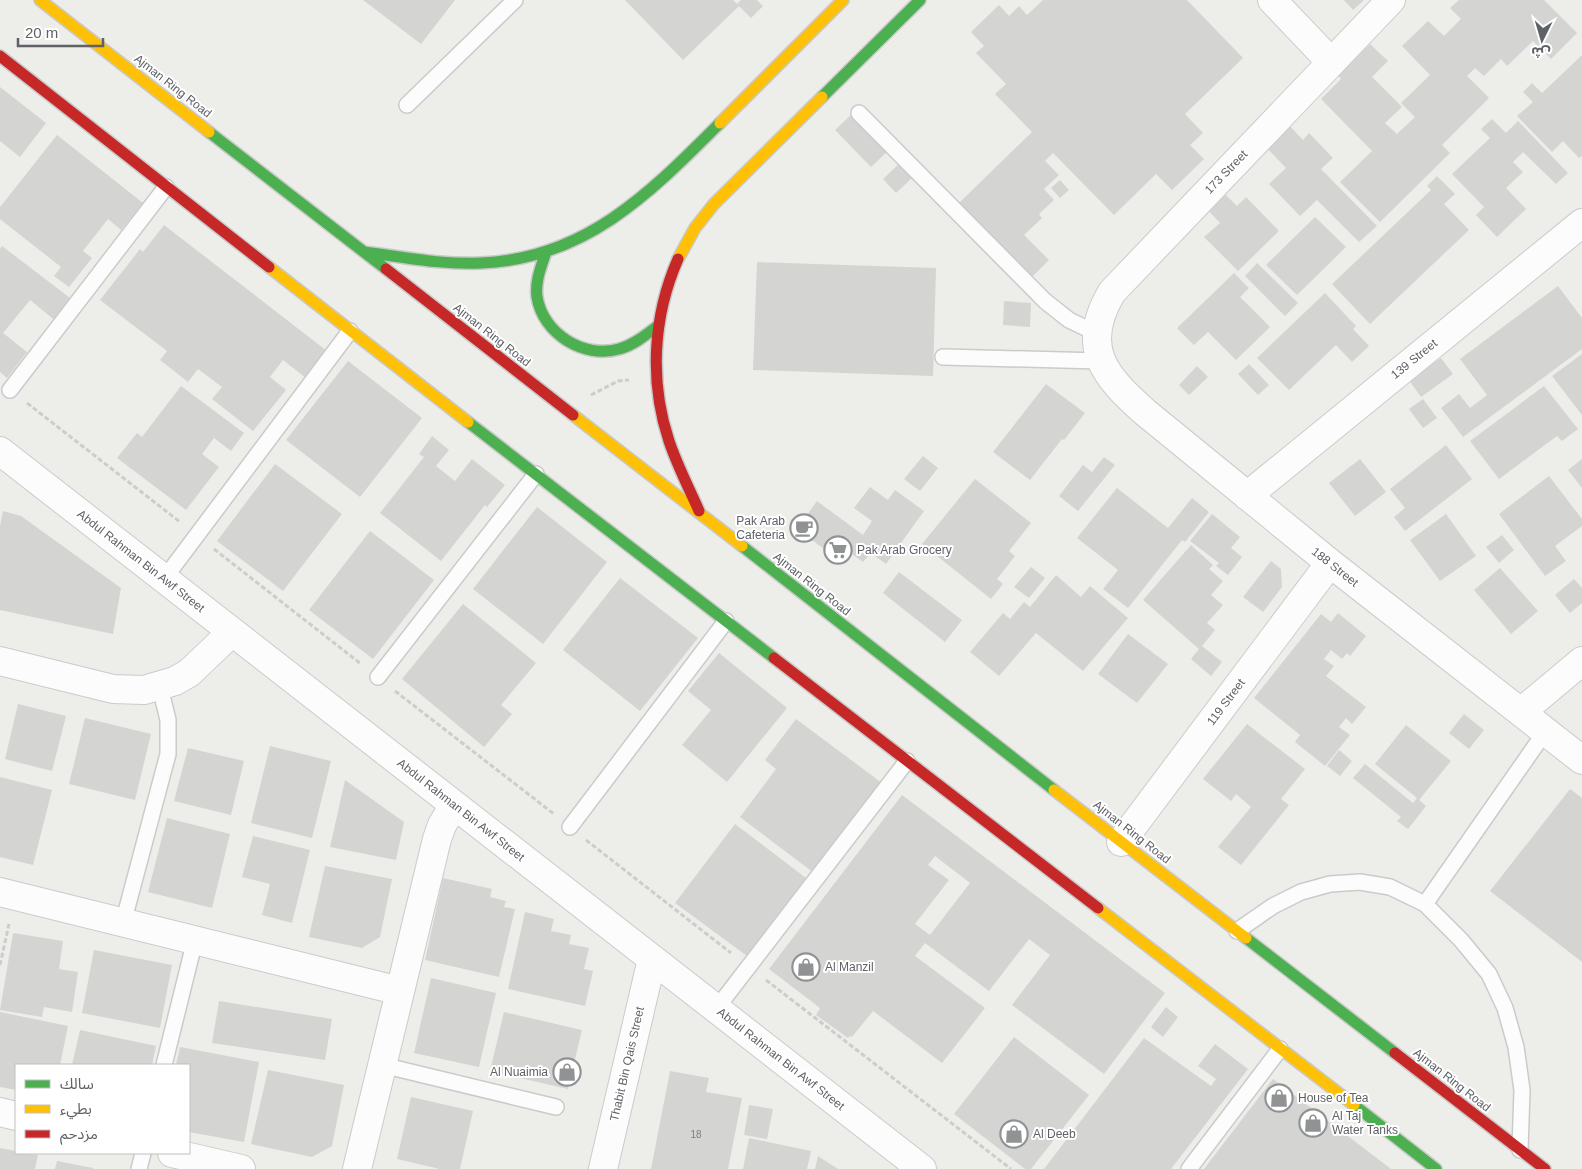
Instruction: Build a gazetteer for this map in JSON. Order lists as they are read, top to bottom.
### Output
{
  "streets": {
    "main road": ["Ajman Ring Road"],
    "street": [
      "173 Street",
      "139 Street",
      "Abdul Rahman Bin Awf Street",
      "188 Street",
      "119 Street",
      "Thabit Bin Qais Street"
    ]
  },
  "crossings": [
    ["Ajman Ring Road", "119 Street"],
    ["173 Street", "188 Street"],
    ["139 Street", "188 Street"],
    ["Abdul Rahman Bin Awf Street", "Thabit Bin Qais Street"],
    ["188 Street", "119 Street"]
  ],
  "places": {
    "cafe": ["Pak Arab Cafeteria"],
    "supermarket": ["Pak Arab Grocery"],
    "shop": [
      "Al Manzil",
      "Al Nuaimia",
      "House of Tea",
      "Al Taj Water Tanks",
      "Al Deeb"
    ]
  },
  "house_numbers": ["18"],
  "legend": ["سالك", "بطيء", "مزدحم"],
  "scale_bar": "20 m",
  "north": "bottom"
}
